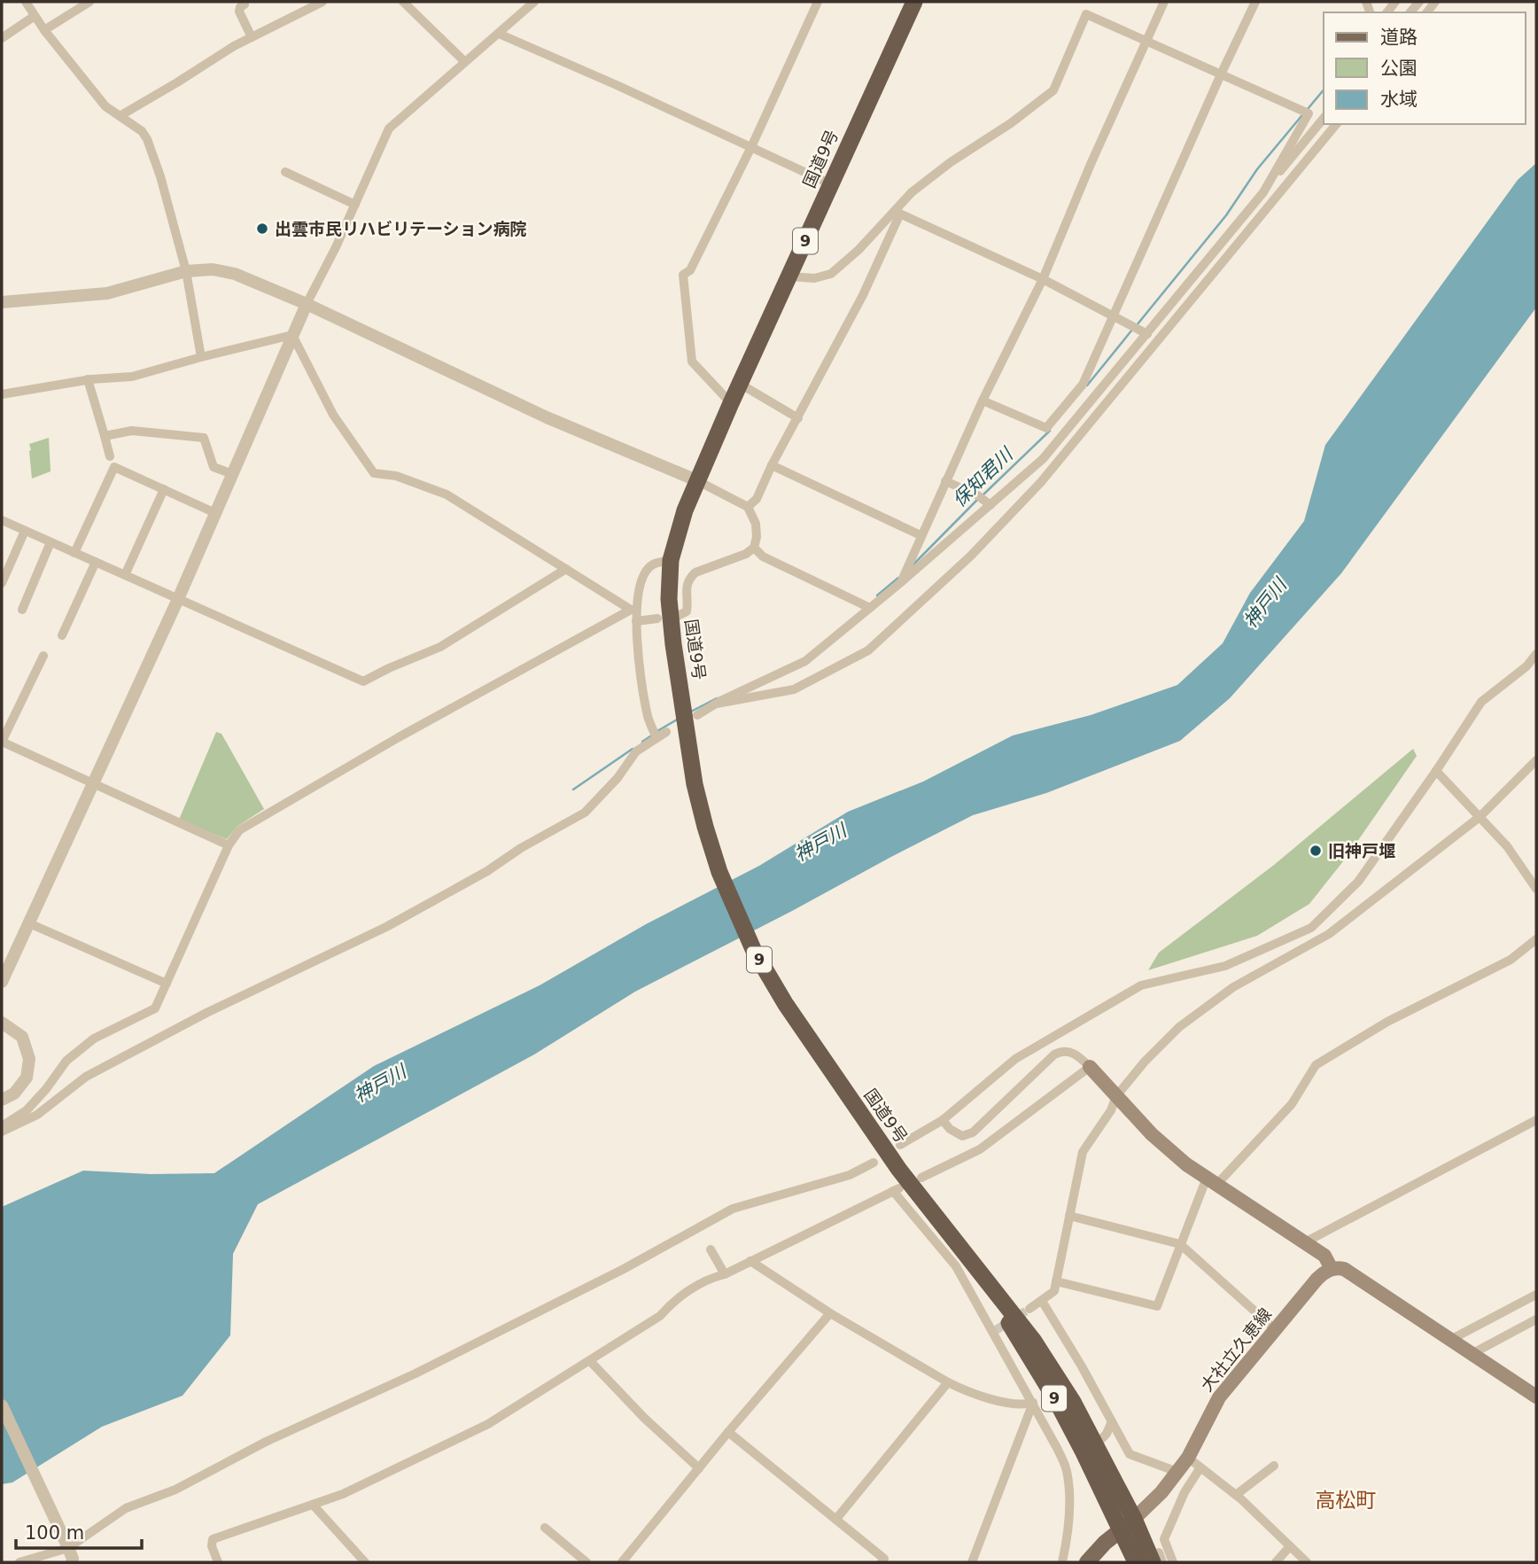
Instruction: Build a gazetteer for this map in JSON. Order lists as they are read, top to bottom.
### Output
{
  "streets": {
    "highway": ["国道9号", "9"],
    "main road": ["大社立久恵線"]
  },
  "crossings": [
    ["国道9号", "大社立久恵線"]
  ],
  "districts": ["高松町"],
  "water": ["保知君川", "神戸川"],
  "places": ["出雲市民リハビリテーション病院", "旧神戸堰"],
  "legend": ["道路", "公園", "水域"],
  "scale_bar": "100 m"
}
